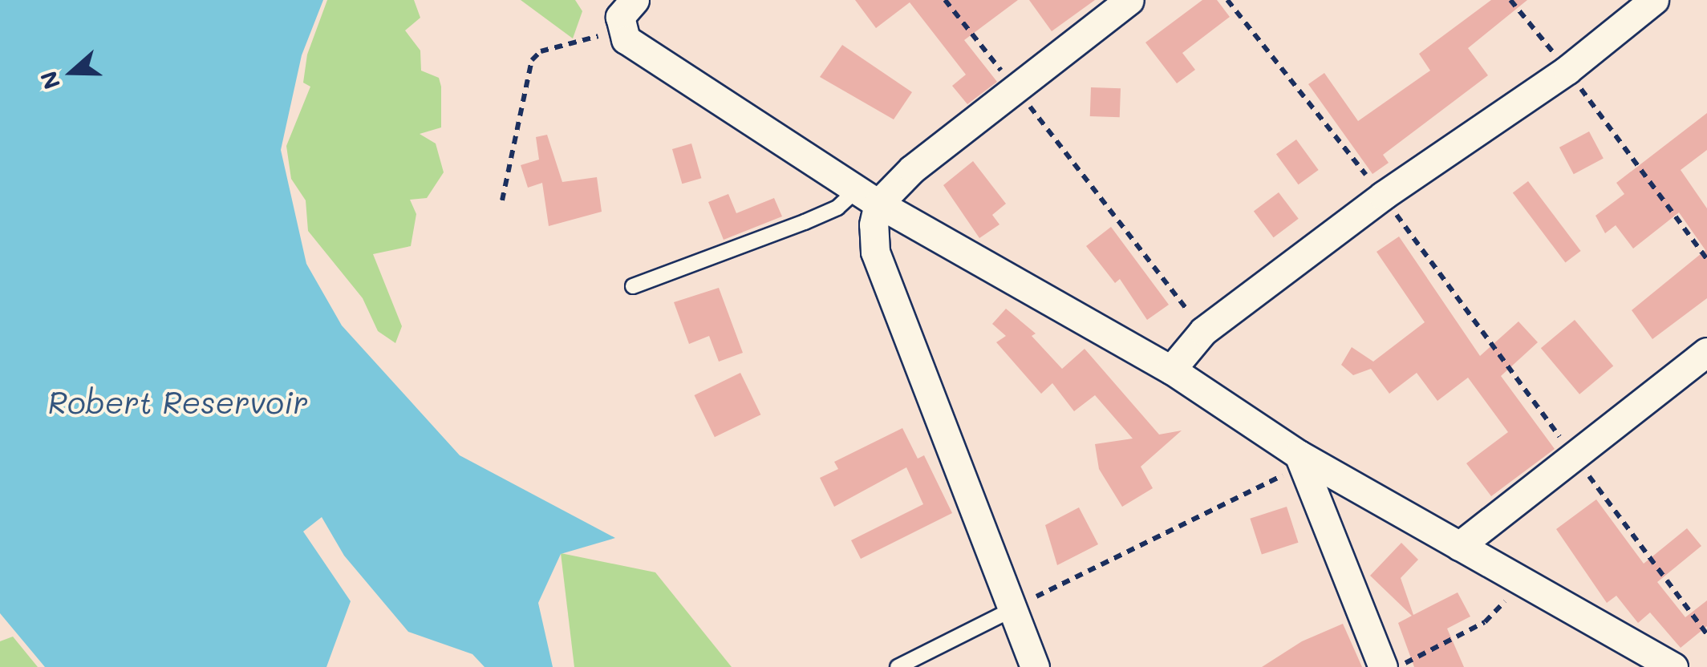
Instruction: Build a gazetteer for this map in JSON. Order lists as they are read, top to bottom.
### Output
{
  "water": ["Robert Reservoir"],
  "north": "left"
}
